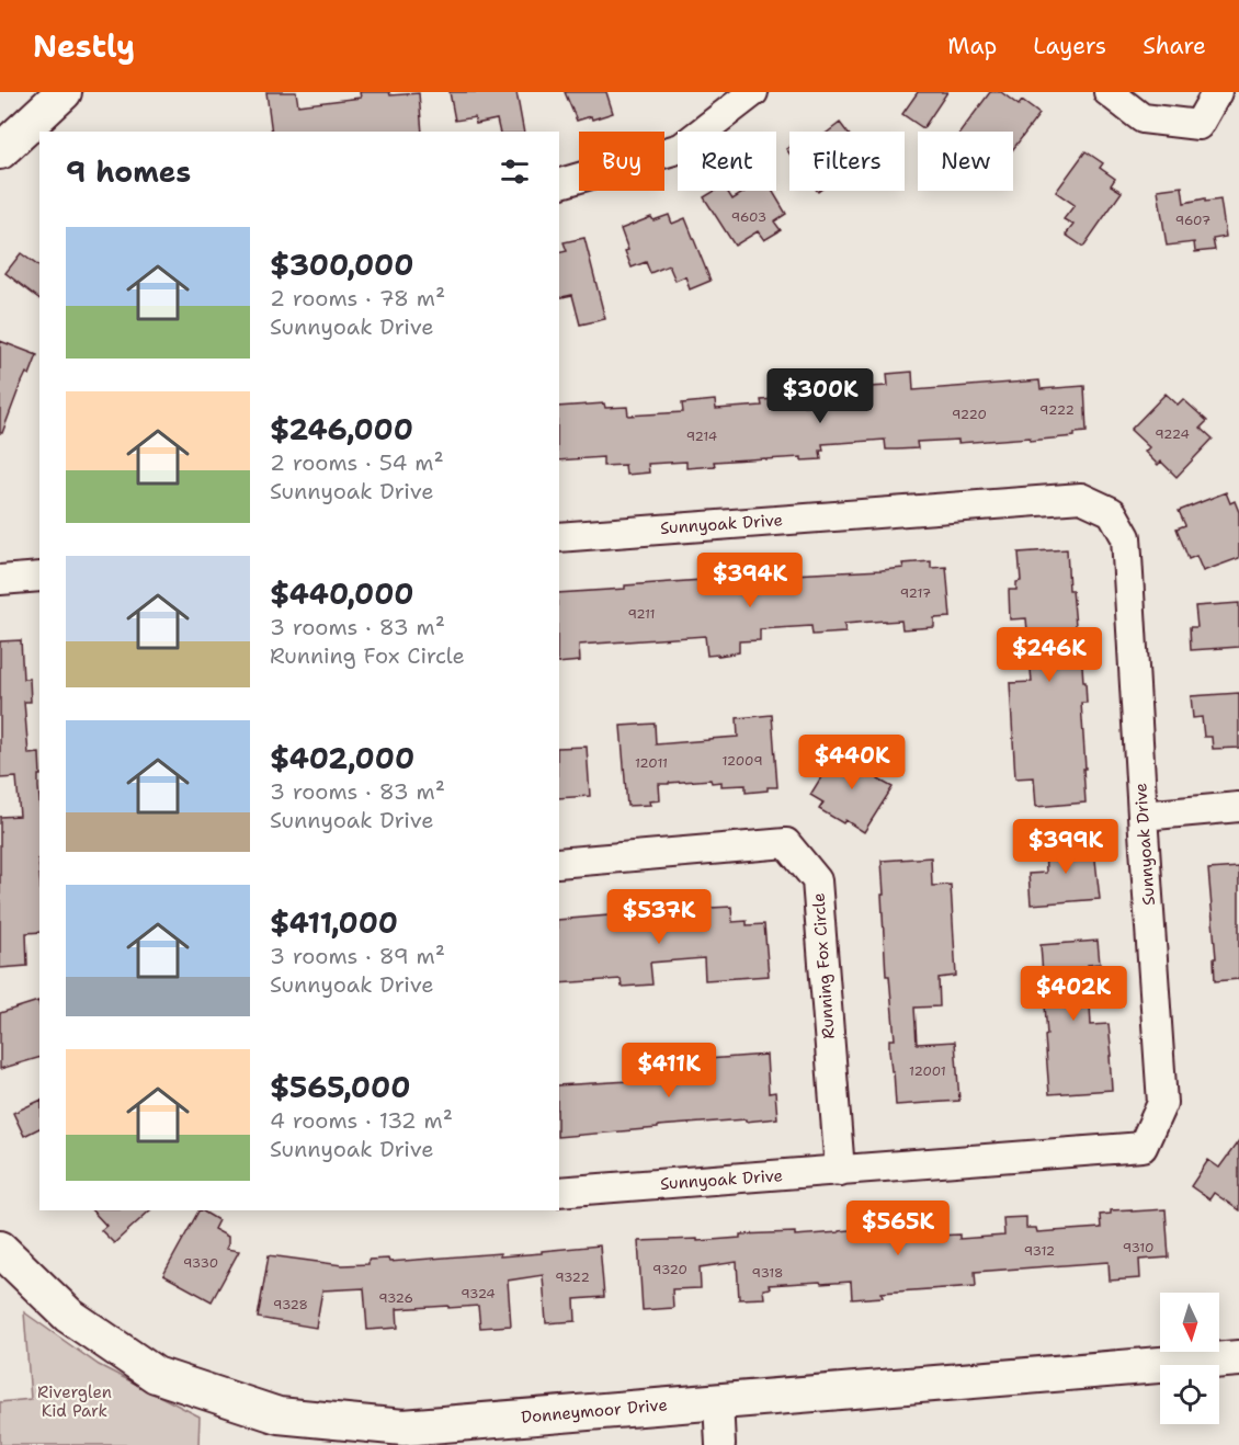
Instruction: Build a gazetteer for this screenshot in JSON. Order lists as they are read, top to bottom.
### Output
{
  "streets": {
    "street": ["Sunnyoak Drive", "Running Fox Circle", "Donneymoor Drive"]
  },
  "crossings": [
    ["Sunnyoak Drive", "Running Fox Circle"]
  ],
  "parks": ["Riverglen Kid Park"],
  "house_numbers": [
    "9603",
    "9607",
    "9222",
    "9220",
    "9224",
    "9214",
    "9217",
    "9211",
    "12009",
    "12011",
    "12001",
    "9310",
    "9312",
    "9330",
    "9320",
    "9318",
    "9322",
    "9324",
    "9326",
    "9328"
  ],
  "north": "bottom",
  "page": {
    "header": "Nestly",
    "nav": ["Map", "Layers", "Share"],
    "chip": [
      "Buy",
      "Rent",
      "Filters",
      "New"
    ],
    "heading": "9 homes",
    "list": [
      {
        "name": "$300,000",
        "note": "2 rooms · 78 m² · Sunnyoak Drive"
      },
      {
        "name": "$246,000",
        "note": "2 rooms · 54 m² · Sunnyoak Drive"
      },
      {
        "name": "$440,000",
        "note": "3 rooms · 83 m² · Running Fox Circle"
      },
      {
        "name": "$402,000",
        "note": "3 rooms · 83 m² · Sunnyoak Drive"
      },
      {
        "name": "$411,000",
        "note": "3 rooms · 89 m² · Sunnyoak Drive"
      },
      {
        "name": "$565,000",
        "note": "4 rooms · 132 m² · Sunnyoak Drive"
      }
    ],
    "price": [
      "$300K",
      "$394K",
      "$246K",
      "$440K",
      "$399K",
      "$537K",
      "$402K",
      "$411K",
      "$565K"
    ]
  }
}
